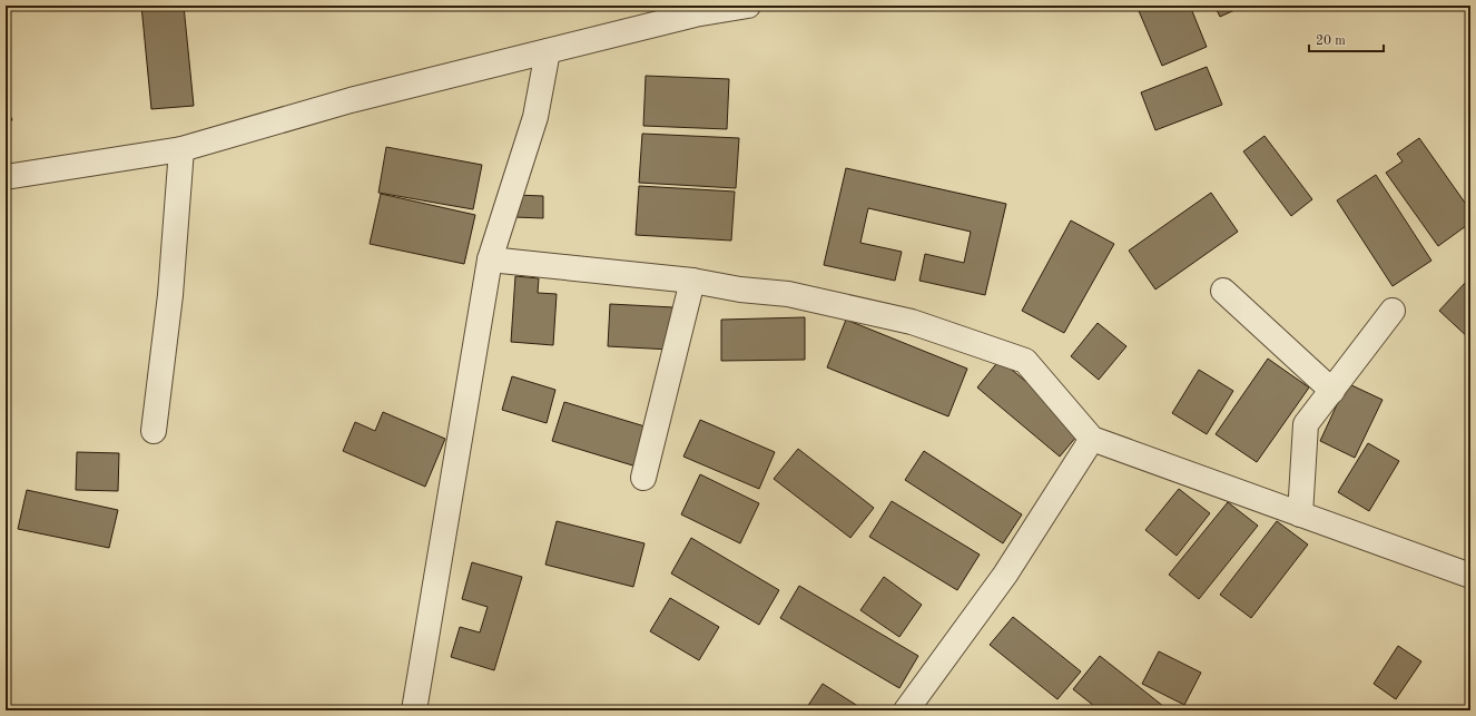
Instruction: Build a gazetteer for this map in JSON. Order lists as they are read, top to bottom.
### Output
{
  "scale_bar": "20 m"
}
